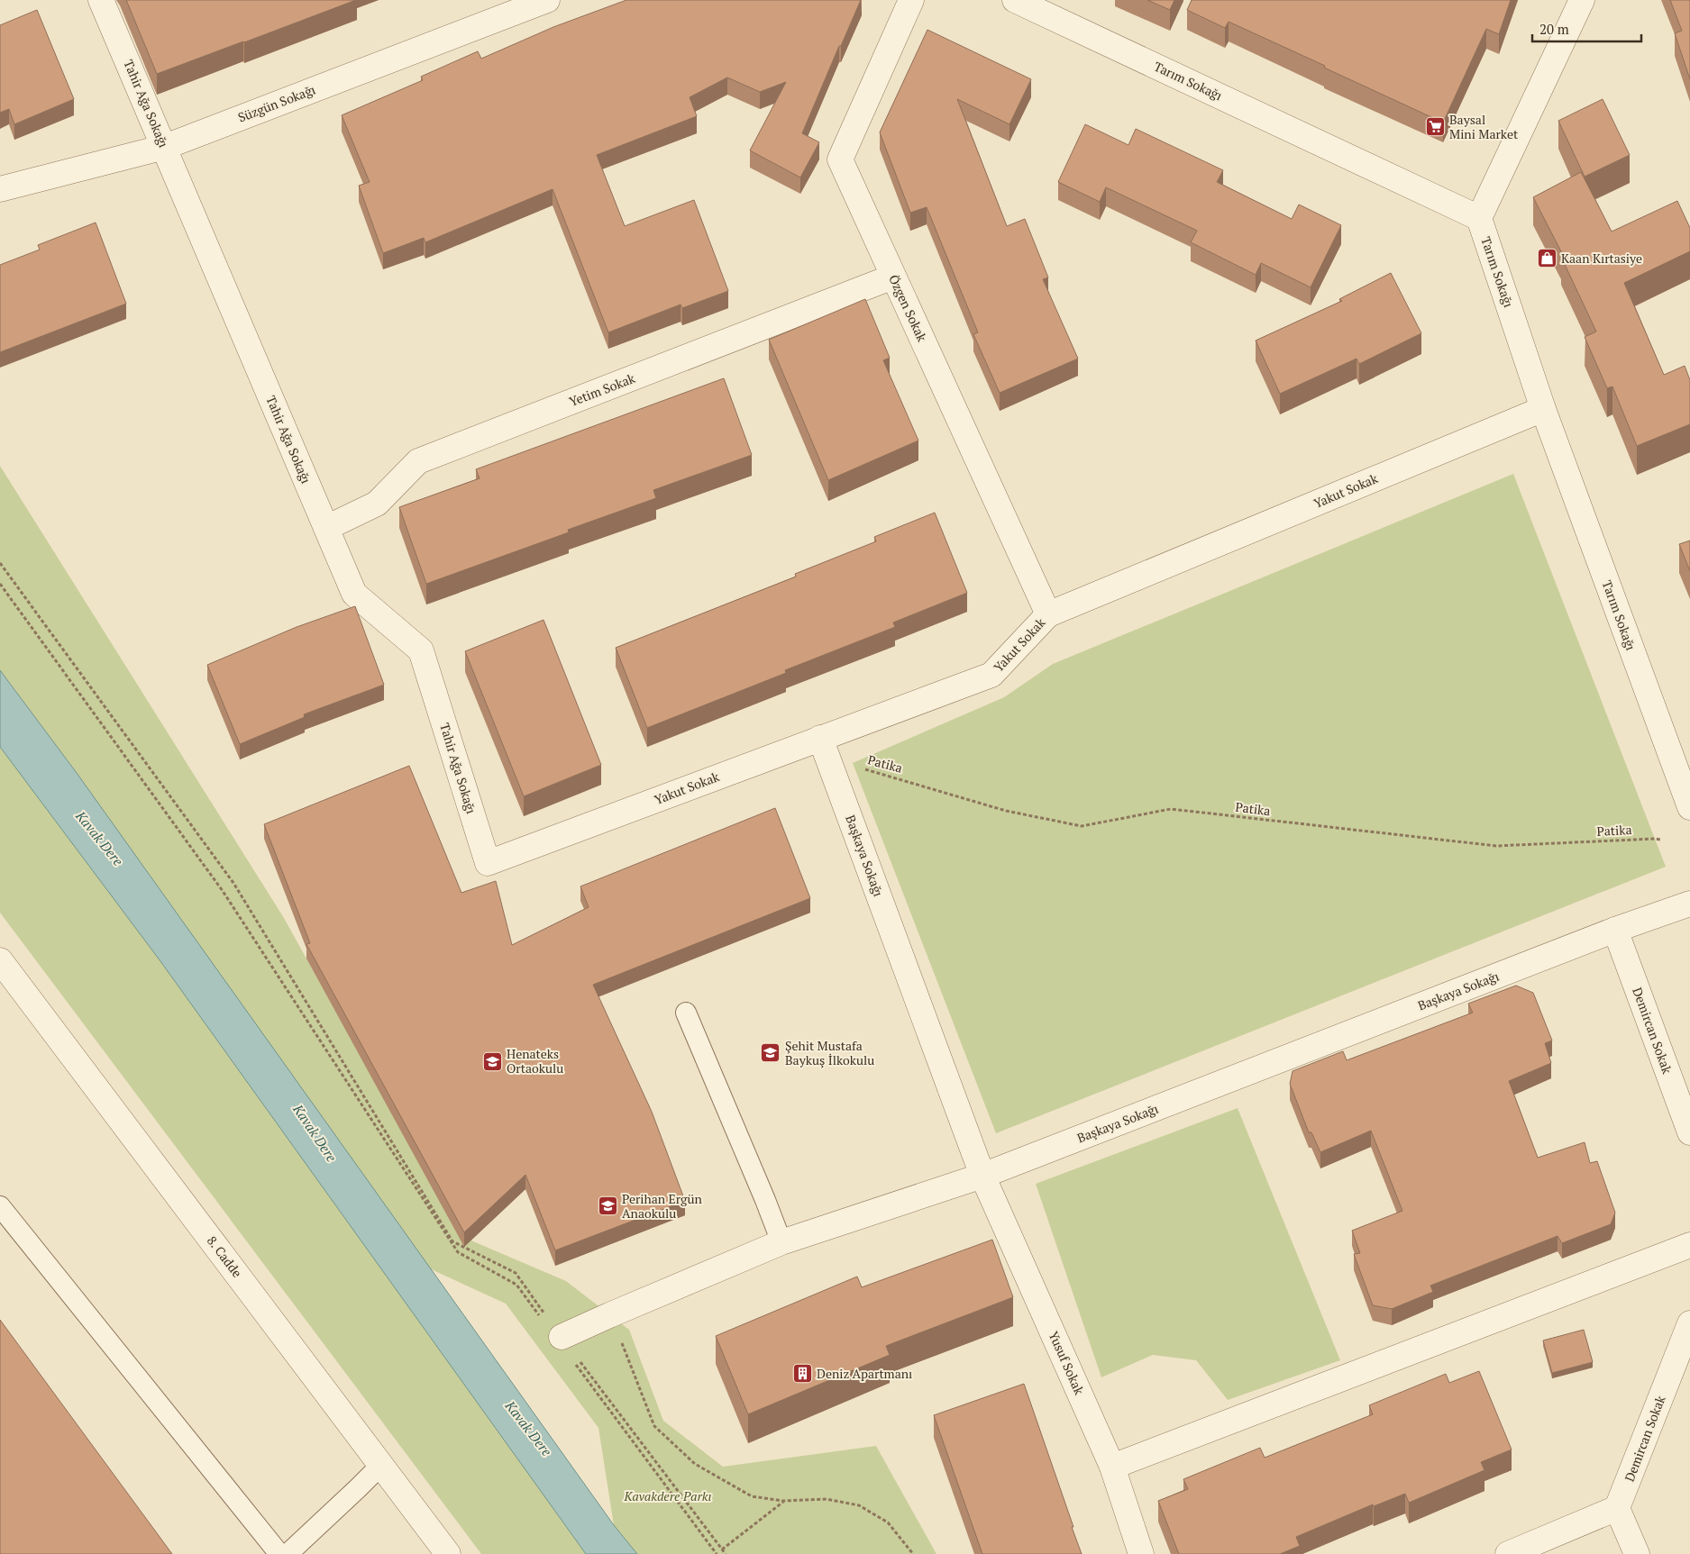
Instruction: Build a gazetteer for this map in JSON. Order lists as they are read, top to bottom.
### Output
{
  "streets": {
    "street": [
      "Tarım Sokağı",
      "Tahir Ağa Sokağı",
      "Süzgün Sokağı",
      "Özgen Sokak",
      "Yetim Sokak",
      "Yakut Sokak",
      "Başkaya Sokağı",
      "Demircan Sokak",
      "8. Cadde",
      "Yusuf Sokak"
    ],
    "path": ["Patika"]
  },
  "crossings": [
    ["Tarım Sokağı", "Yakut Sokak"],
    ["Tahir Ağa Sokağı", "Süzgün Sokağı"],
    ["Tahir Ağa Sokağı", "Yetim Sokak"],
    ["Tahir Ağa Sokağı", "Yakut Sokak"],
    ["Özgen Sokak", "Yetim Sokak"],
    ["Özgen Sokak", "Yakut Sokak"],
    ["Yakut Sokak", "Başkaya Sokağı"],
    ["Başkaya Sokağı", "Demircan Sokak"],
    ["Başkaya Sokağı", "Yusuf Sokak"]
  ],
  "water": ["Kavak Dere"],
  "parks": ["Kavakdere Parkı"],
  "places": {
    "supermarket": ["Baysal Mini Market"],
    "shop": ["Kaan Kırtasiye"],
    "school or university": ["Şehit Mustafa Baykuş İlkokulu", "Henateks Ortaokulu", "Perihan Ergün Anaokulu"],
    "building": ["Deniz Apartmanı"]
  },
  "scale_bar": "20 m"
}
